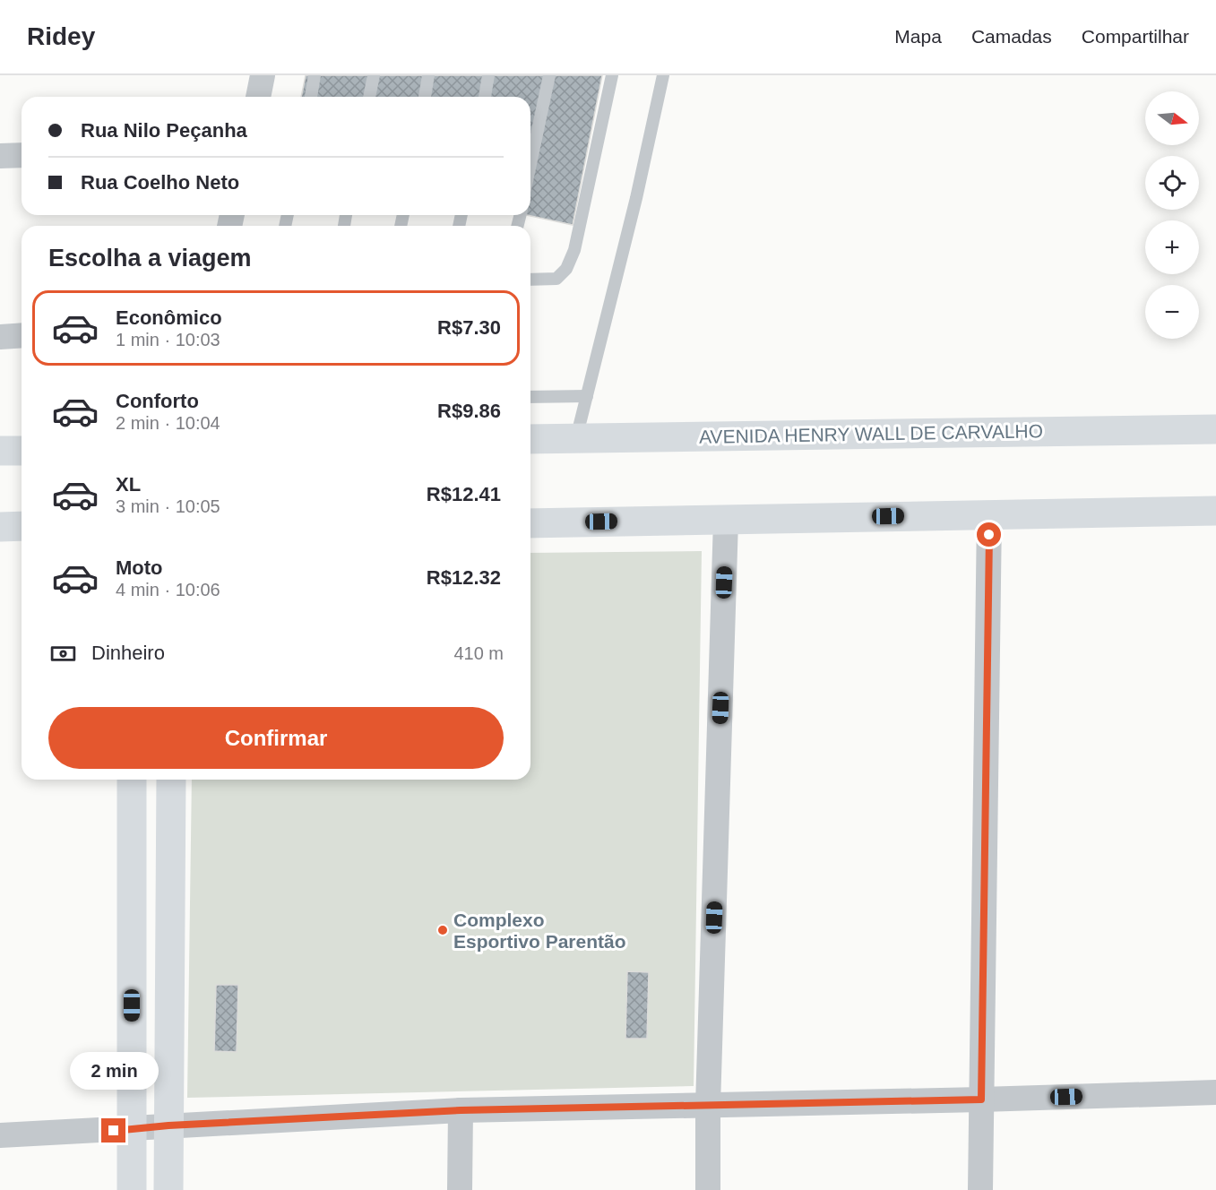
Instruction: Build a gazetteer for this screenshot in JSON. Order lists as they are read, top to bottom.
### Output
{
  "streets": {
    "main road": ["AVENIDA HENRY WALL DE CARVALHO"]
  },
  "places": ["Complexo Esportivo Parentão"],
  "north": "right",
  "page": {
    "header": "Ridey",
    "nav": ["Mapa", "Camadas", "Compartilhar"],
    "map_buttons": ["+", "−"],
    "banner": ["Rua Nilo Peçanha", "Rua Coelho Neto"],
    "heading": "Escolha a viagem",
    "list": [
      {
        "name": "Econômico",
        "note": "1 min · 10:03",
        "value": "R$7.30"
      },
      {
        "name": "Conforto",
        "note": "2 min · 10:04",
        "value": "R$9.86"
      },
      {
        "name": "XL",
        "note": "3 min · 10:05",
        "value": "R$12.41"
      },
      {
        "name": "Moto",
        "note": "4 min · 10:06",
        "value": "R$12.32"
      }
    ],
    "pay": ["Dinheiro", "410 m"],
    "buttons": "Confirmar",
    "bubble": "2 min"
  }
}
